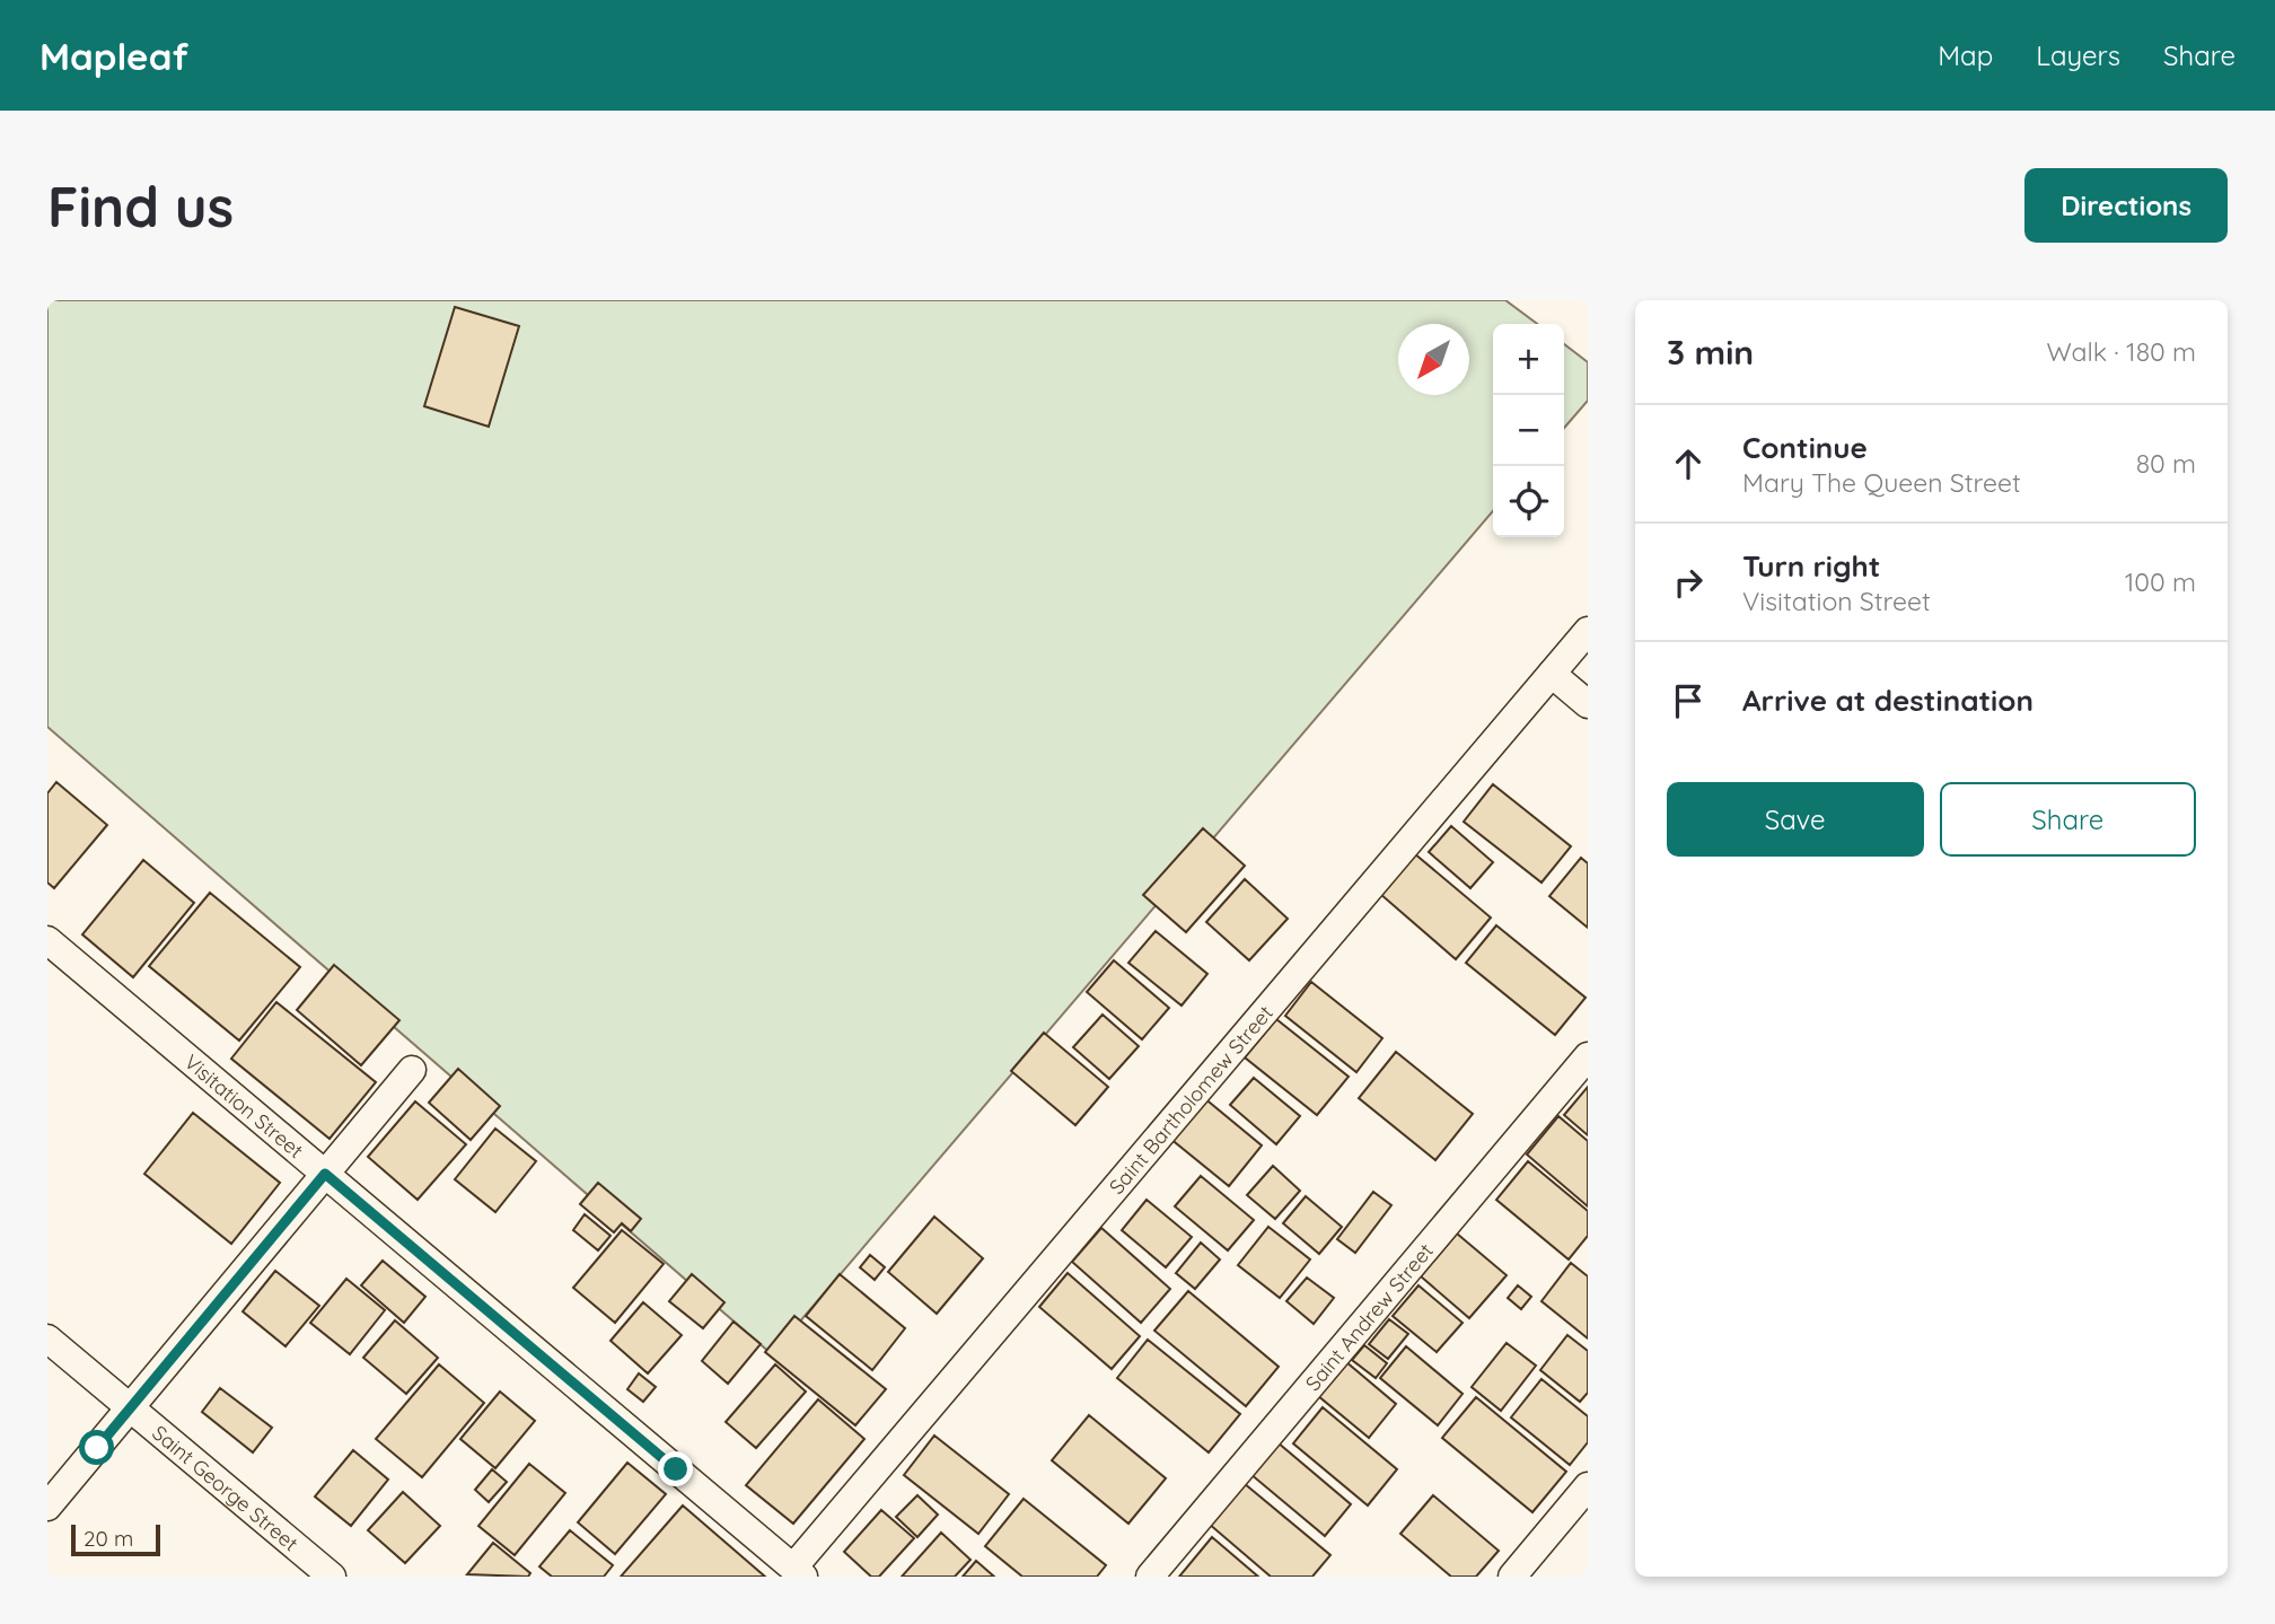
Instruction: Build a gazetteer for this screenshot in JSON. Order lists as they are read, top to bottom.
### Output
{
  "streets": {
    "street": [
      "Saint Bartholomew Street",
      "Visitation Street",
      "Saint Andrew Street",
      "Saint George Street"
    ]
  },
  "crossings": [
    ["Saint Bartholomew Street", "Visitation Street"]
  ],
  "scale_bar": "20 m",
  "north": "bottom left",
  "page": {
    "header": "Mapleaf",
    "nav": ["Map", "Layers", "Share"],
    "buttons": [
      "Directions",
      ["Save", "Share"]
    ],
    "title": "Find us",
    "heading": ["3 min", "Walk · 180 m"],
    "map_buttons": ["+", "−"],
    "list": [
      ["Continue", "Mary The Queen Street", "80 m"],
      ["Turn right", "Visitation Street", "100 m"],
      "Arrive at destination"
    ],
    "scale": "20 m"
  }
}
